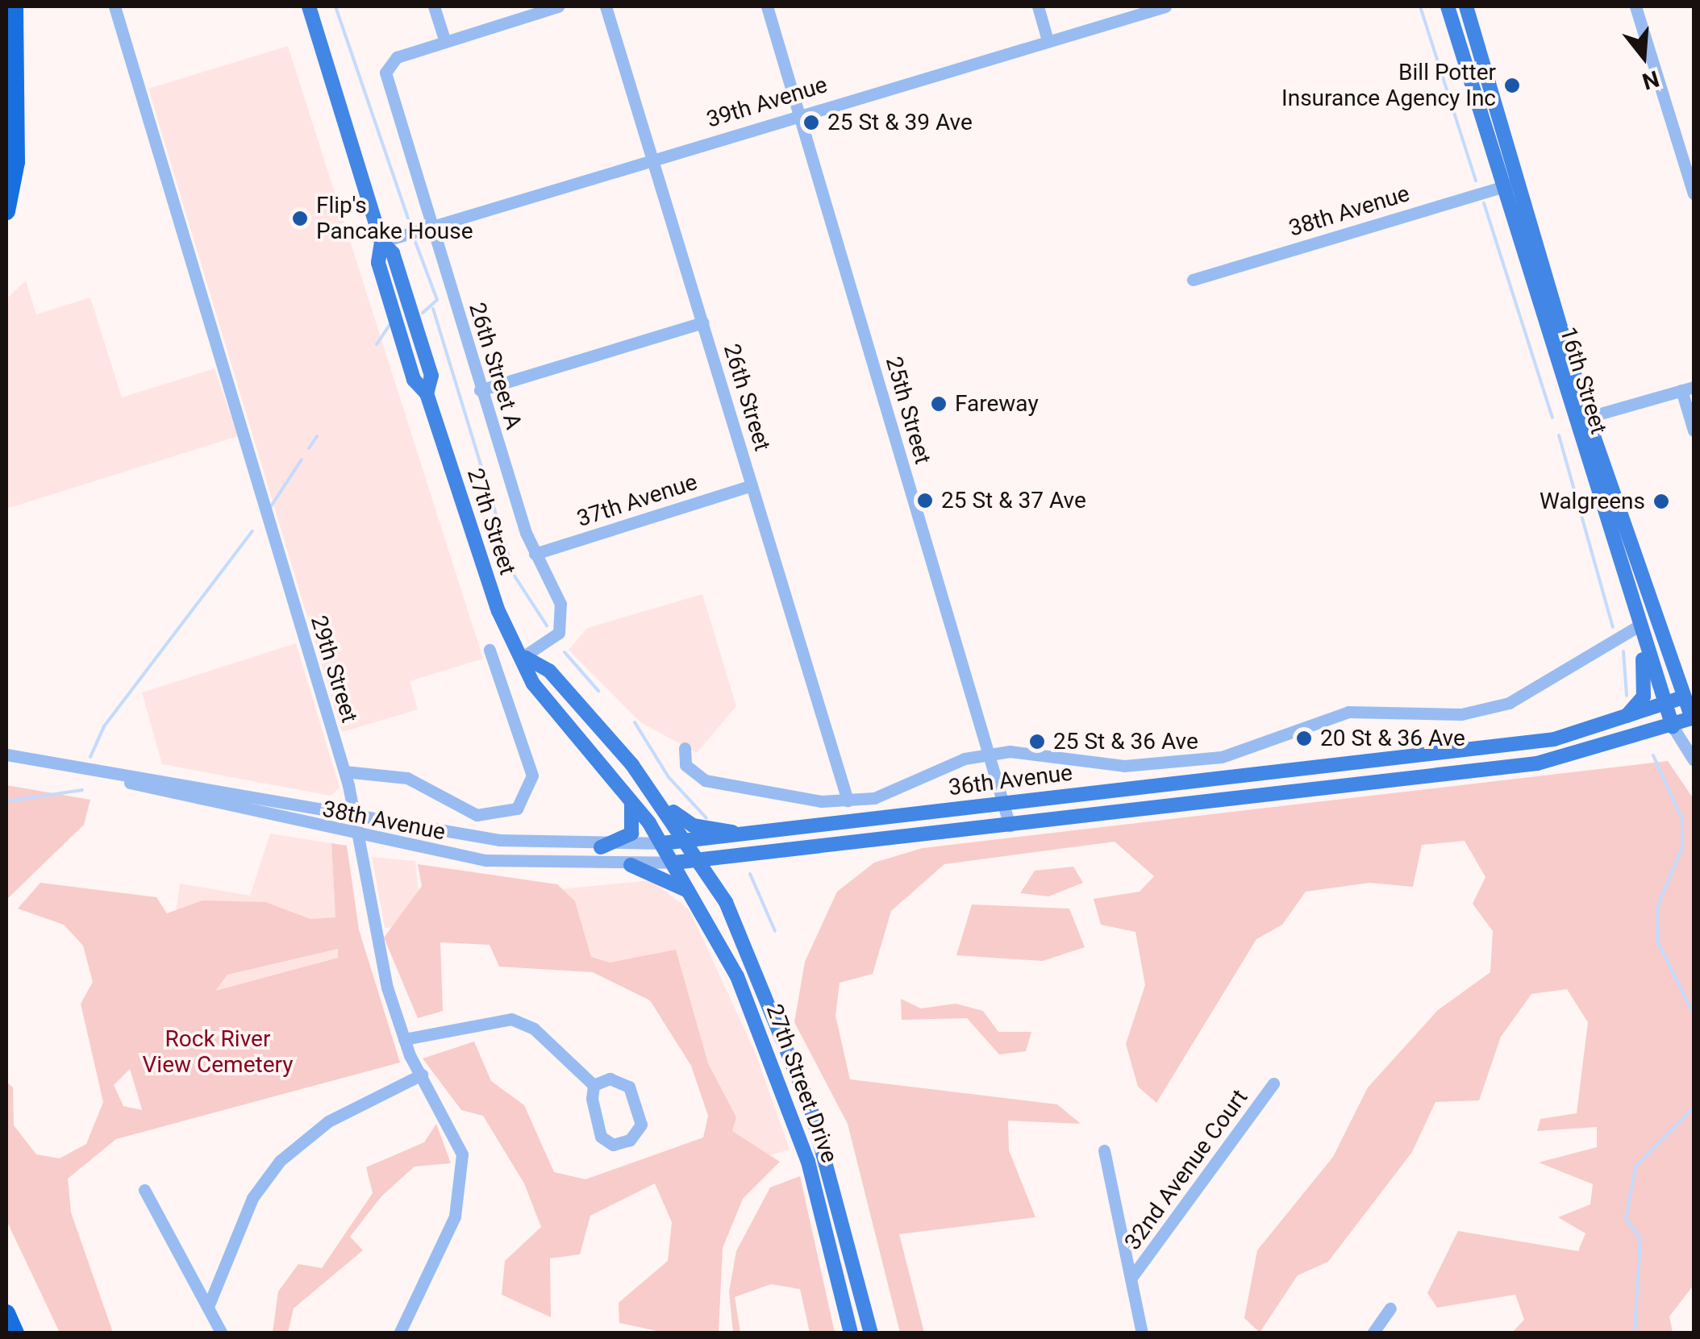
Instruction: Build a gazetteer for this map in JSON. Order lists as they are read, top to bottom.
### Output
{
  "streets": {
    "main road": [
      "16th Street",
      "27th Street",
      "36th Avenue",
      "27th Street Drive"
    ],
    "street": [
      "39th Avenue",
      "38th Avenue",
      "26th Street A",
      "26th Street",
      "25th Street",
      "37th Avenue",
      "29th Street",
      "32nd Avenue Court"
    ]
  },
  "crossings": [
    ["39th Avenue", "26th Street A"],
    ["39th Avenue", "26th Street"],
    ["39th Avenue", "25th Street"],
    ["39th Avenue", "27th Street"],
    ["38th Avenue", "16th Street"],
    ["38th Avenue", "27th Street"],
    ["38th Avenue", "29th Street"],
    ["38th Avenue", "36th Avenue"],
    ["38th Avenue", "27th Street Drive"],
    ["26th Street A", "37th Avenue"],
    ["26th Street A", "27th Street"],
    ["16th Street", "36th Avenue"],
    ["26th Street", "37th Avenue"],
    ["26th Street", "36th Avenue"],
    ["25th Street", "36th Avenue"],
    ["27th Street", "36th Avenue"],
    ["27th Street", "27th Street Drive"],
    ["36th Avenue", "27th Street Drive"]
  ],
  "parks": ["Rock River View Cemetery"],
  "places": [
    "Bill Potter Insurance Agency Inc",
    "25 St & 39 Ave",
    "Flip's Pancake House",
    "Fareway",
    "25 St & 37 Ave",
    "Walgreens",
    "20 St & 36 Ave",
    "25 St & 36 Ave"
  ],
  "north": "bottom"
}
